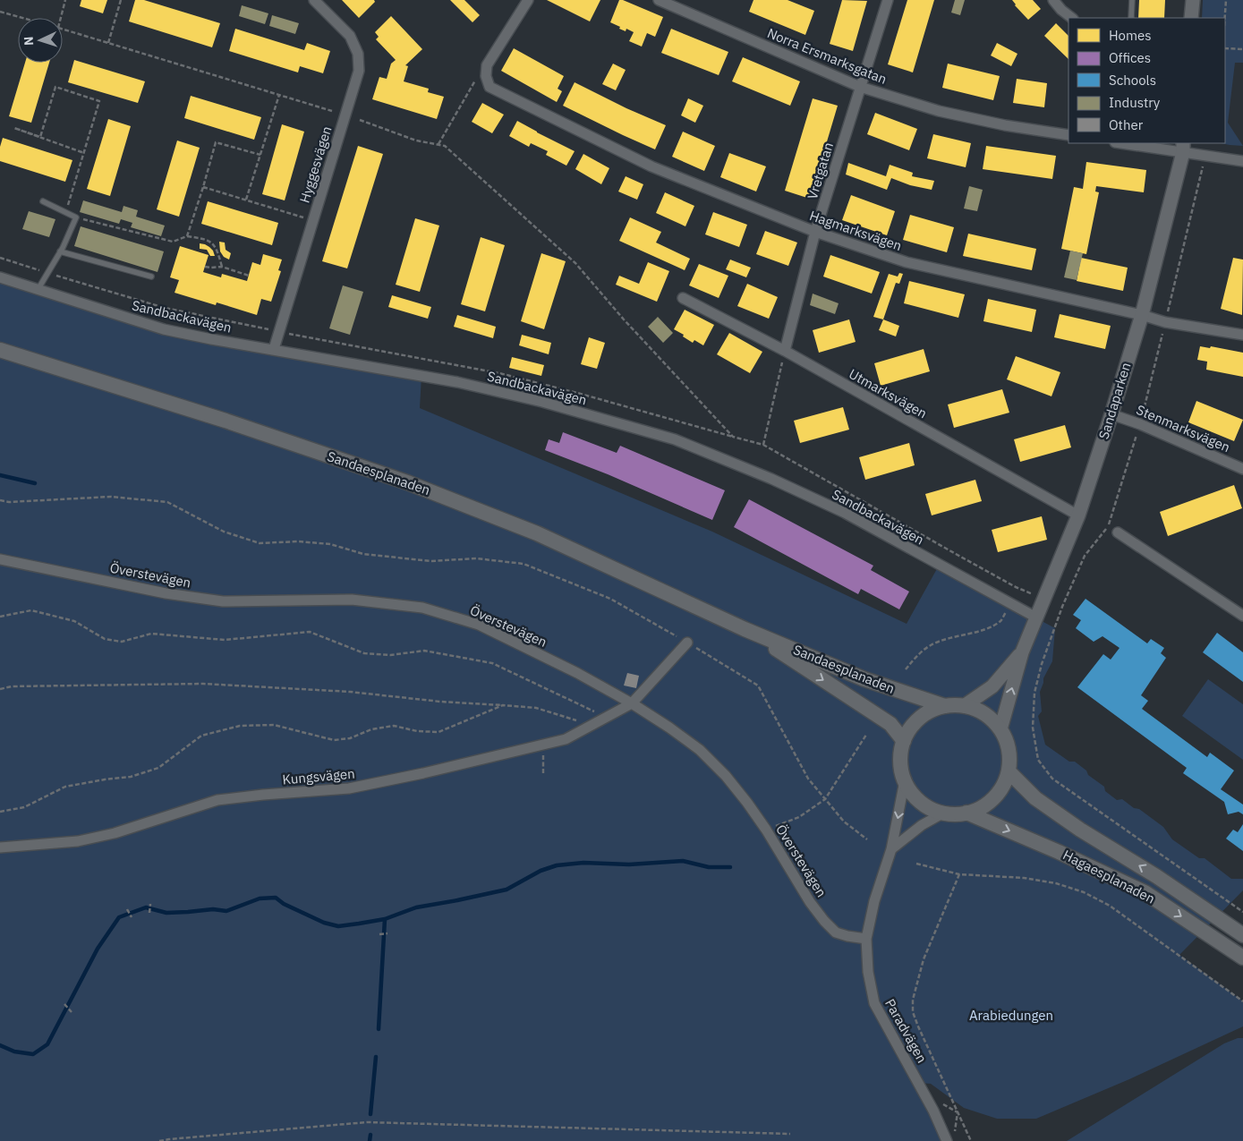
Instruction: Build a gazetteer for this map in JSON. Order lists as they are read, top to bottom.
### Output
{
  "streets": {
    "main road": ["Sandaesplanaden", "Hagaesplanaden"],
    "street": [
      "Norra Ersmarksgatan",
      "Hyggesvägen",
      "Vretgatan",
      "Hagmarksvägen",
      "Sandbackavägen",
      "Utmarksvägen",
      "Sandaparken",
      "Stenmarksvägen",
      "Överstevägen",
      "Kungsvägen",
      "Paradvägen"
    ]
  },
  "crossings": [
    ["Norra Ersmarksgatan", "Vretgatan"],
    ["Hyggesvägen", "Sandbackavägen"],
    ["Vretgatan", "Hagmarksvägen"],
    ["Vretgatan", "Utmarksvägen"],
    ["Hagmarksvägen", "Sandaparken"],
    ["Sandbackavägen", "Sandaparken"],
    ["Utmarksvägen", "Sandaparken"],
    ["Sandaparken", "Stenmarksvägen"],
    ["Sandaparken", "Sandaesplanaden"],
    ["Sandaparken", "Hagaesplanaden"],
    ["Sandaparken", "Paradvägen"],
    ["Sandaesplanaden", "Hagaesplanaden"],
    ["Sandaesplanaden", "Paradvägen"],
    ["Överstevägen", "Kungsvägen"],
    ["Överstevägen", "Paradvägen"],
    ["Hagaesplanaden", "Paradvägen"]
  ],
  "parks": ["Arabiedungen"],
  "legend": [
    "Homes",
    "Offices",
    "Schools",
    "Industry",
    "Other"
  ],
  "north": "left"
}
